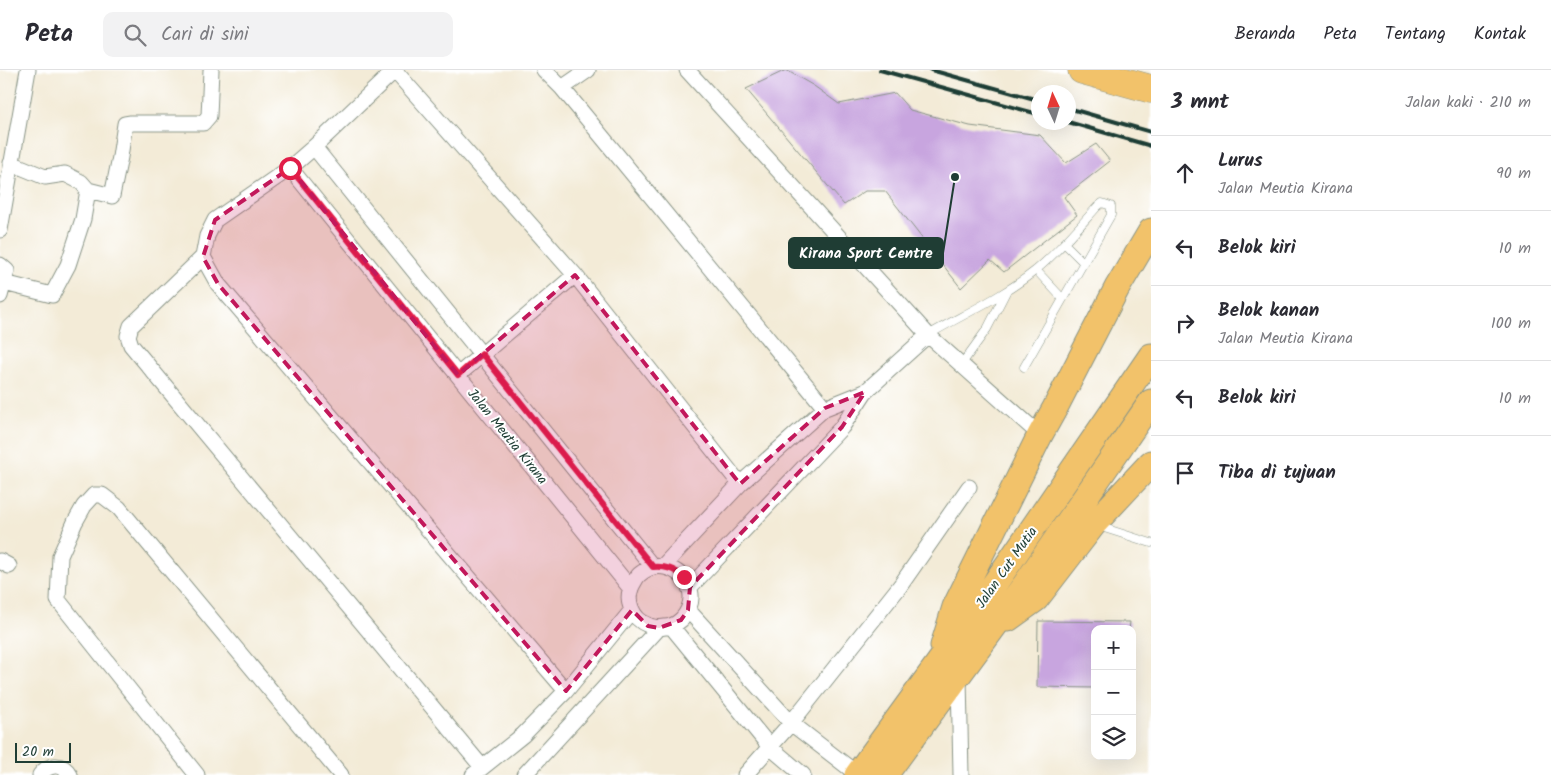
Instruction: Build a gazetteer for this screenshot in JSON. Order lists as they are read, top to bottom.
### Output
{
  "streets": {
    "highway": ["Jalan Cut Mutia"],
    "street": ["Jalan Meutia Kirana"]
  },
  "places": ["Kirana Sport Centre"],
  "scale_bar": "20 m",
  "north": "top",
  "page": {
    "header": "Peta",
    "search": "Cari di sini",
    "nav": [
      "Beranda",
      "Peta",
      "Tentang",
      "Kontak"
    ],
    "heading": ["3 mnt", "Jalan kaki · 210 m"],
    "list": [
      ["Lurus", "Jalan Meutia Kirana", "90 m"],
      ["Belok kiri", "10 m"],
      ["Belok kanan", "Jalan Meutia Kirana", "100 m"],
      ["Belok kiri", "10 m"],
      "Tiba di tujuan"
    ],
    "map_buttons": ["+", "−"],
    "scale": "20 m"
  }
}
